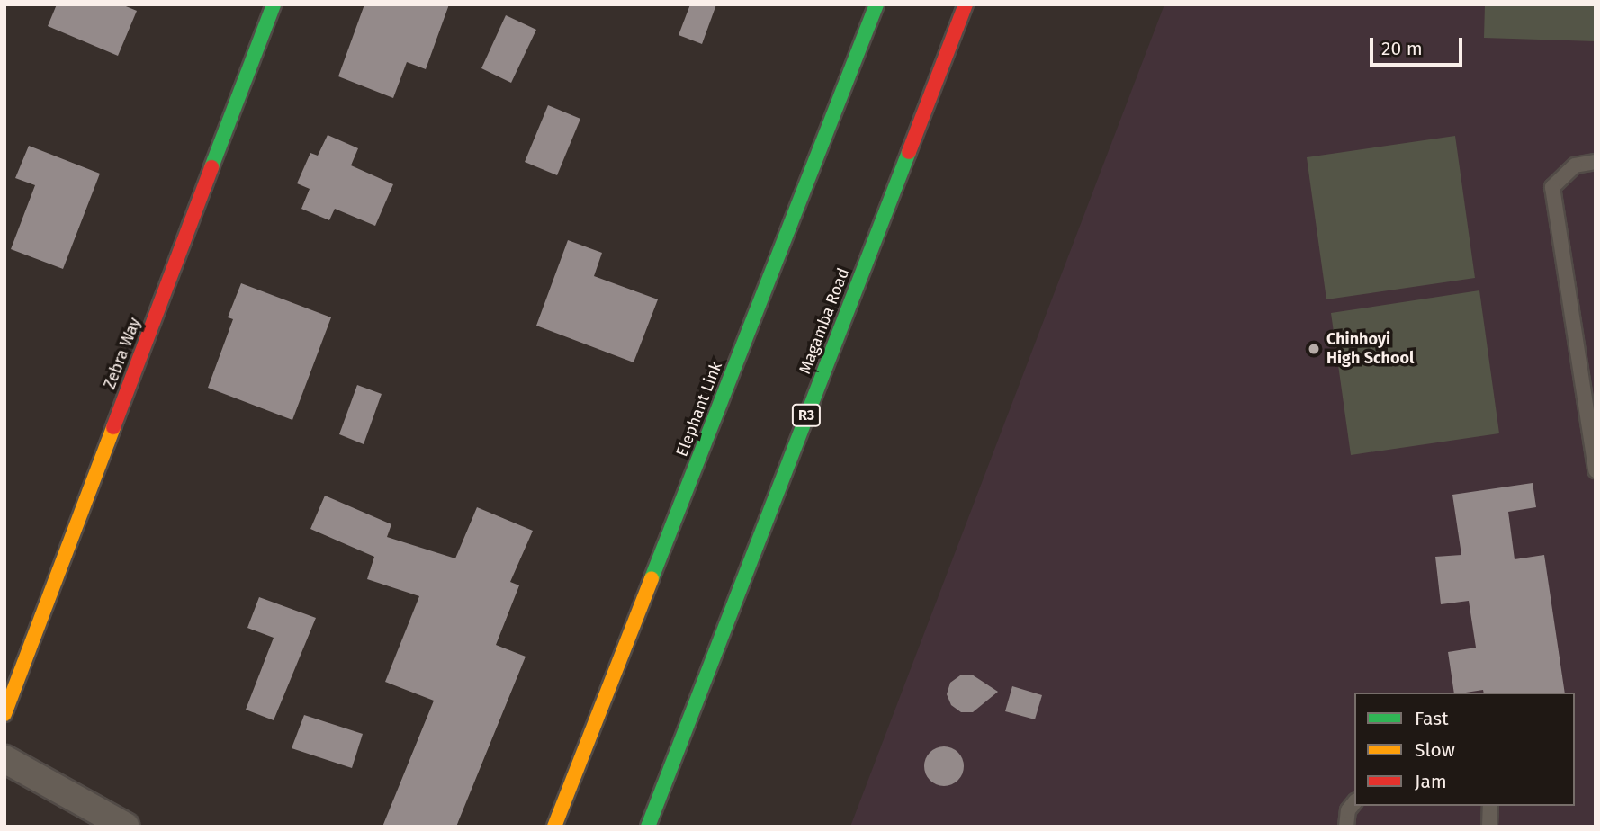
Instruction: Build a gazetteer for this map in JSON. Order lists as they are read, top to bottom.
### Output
{
  "streets": {
    "main road": [
      "Magamba Road",
      "Zebra Way",
      "Elephant Link",
      "R3"
    ]
  },
  "places": ["Chinhoyi High School"],
  "legend": ["Fast", "Slow", "Jam"],
  "scale_bar": "20 m"
}
